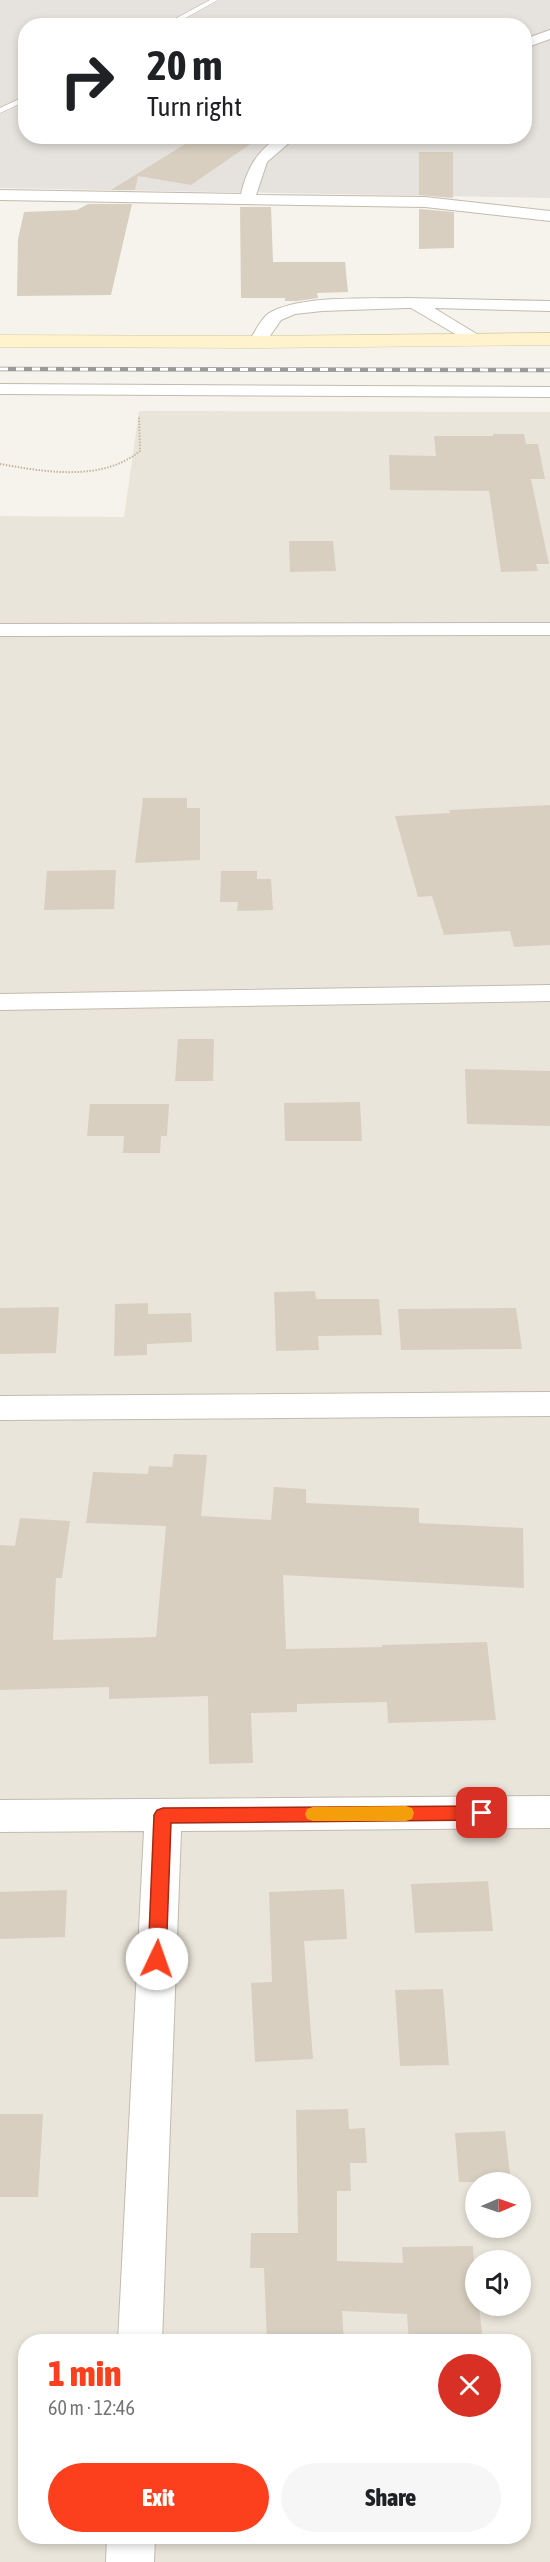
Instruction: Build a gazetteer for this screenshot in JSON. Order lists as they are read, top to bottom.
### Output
{
  "north": "right",
  "page": {
    "turn": ["20 m", "Turn right"],
    "heading": ["1 min", "60 m · 12:46"],
    "buttons": ["Exit", "Share"]
  }
}
